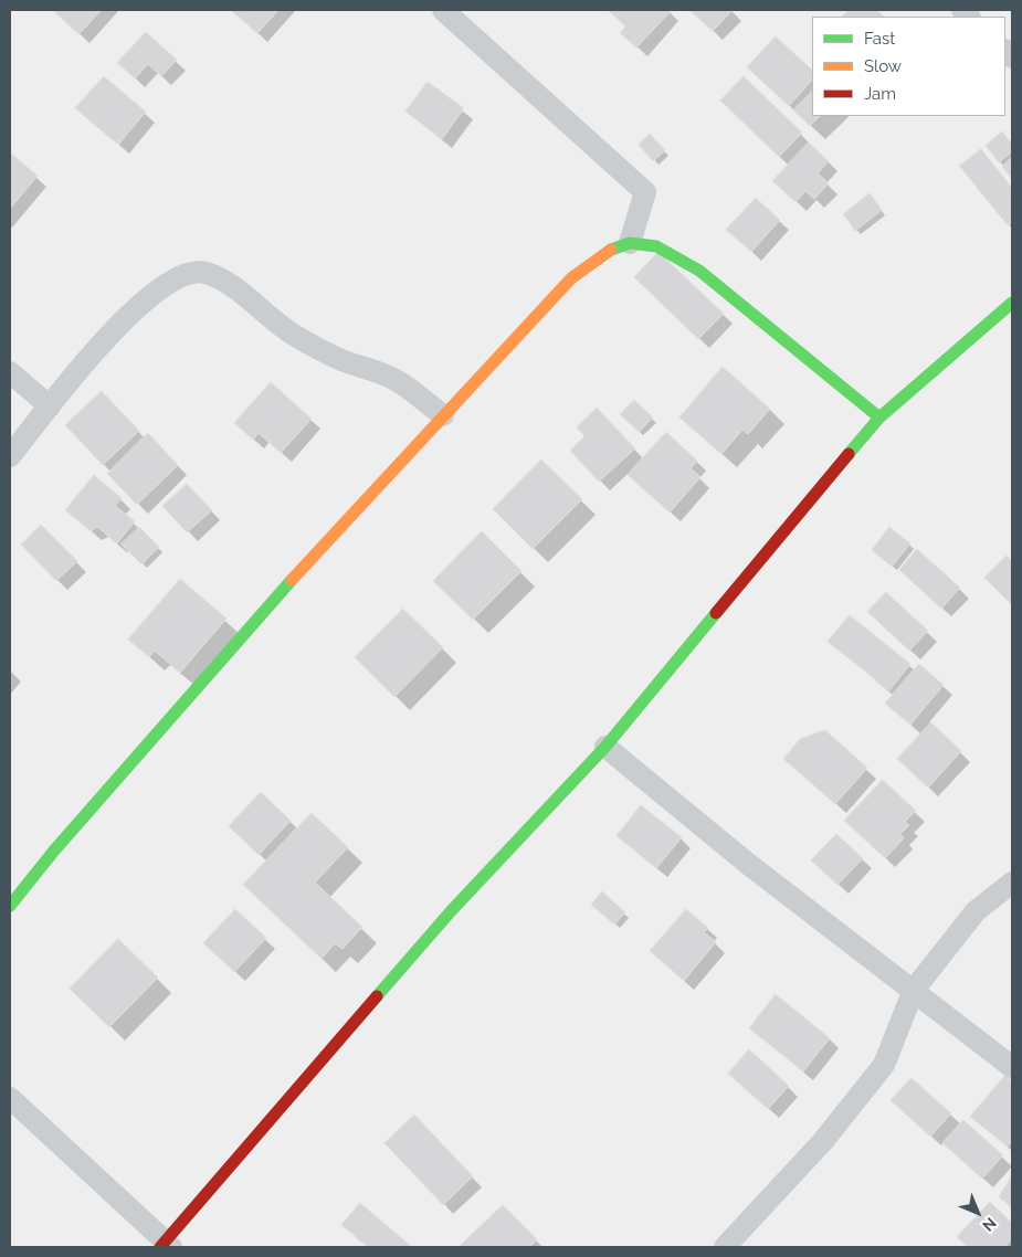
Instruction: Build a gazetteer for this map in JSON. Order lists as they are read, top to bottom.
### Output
{
  "legend": ["Fast", "Slow", "Jam"],
  "north": "bottom right"
}
